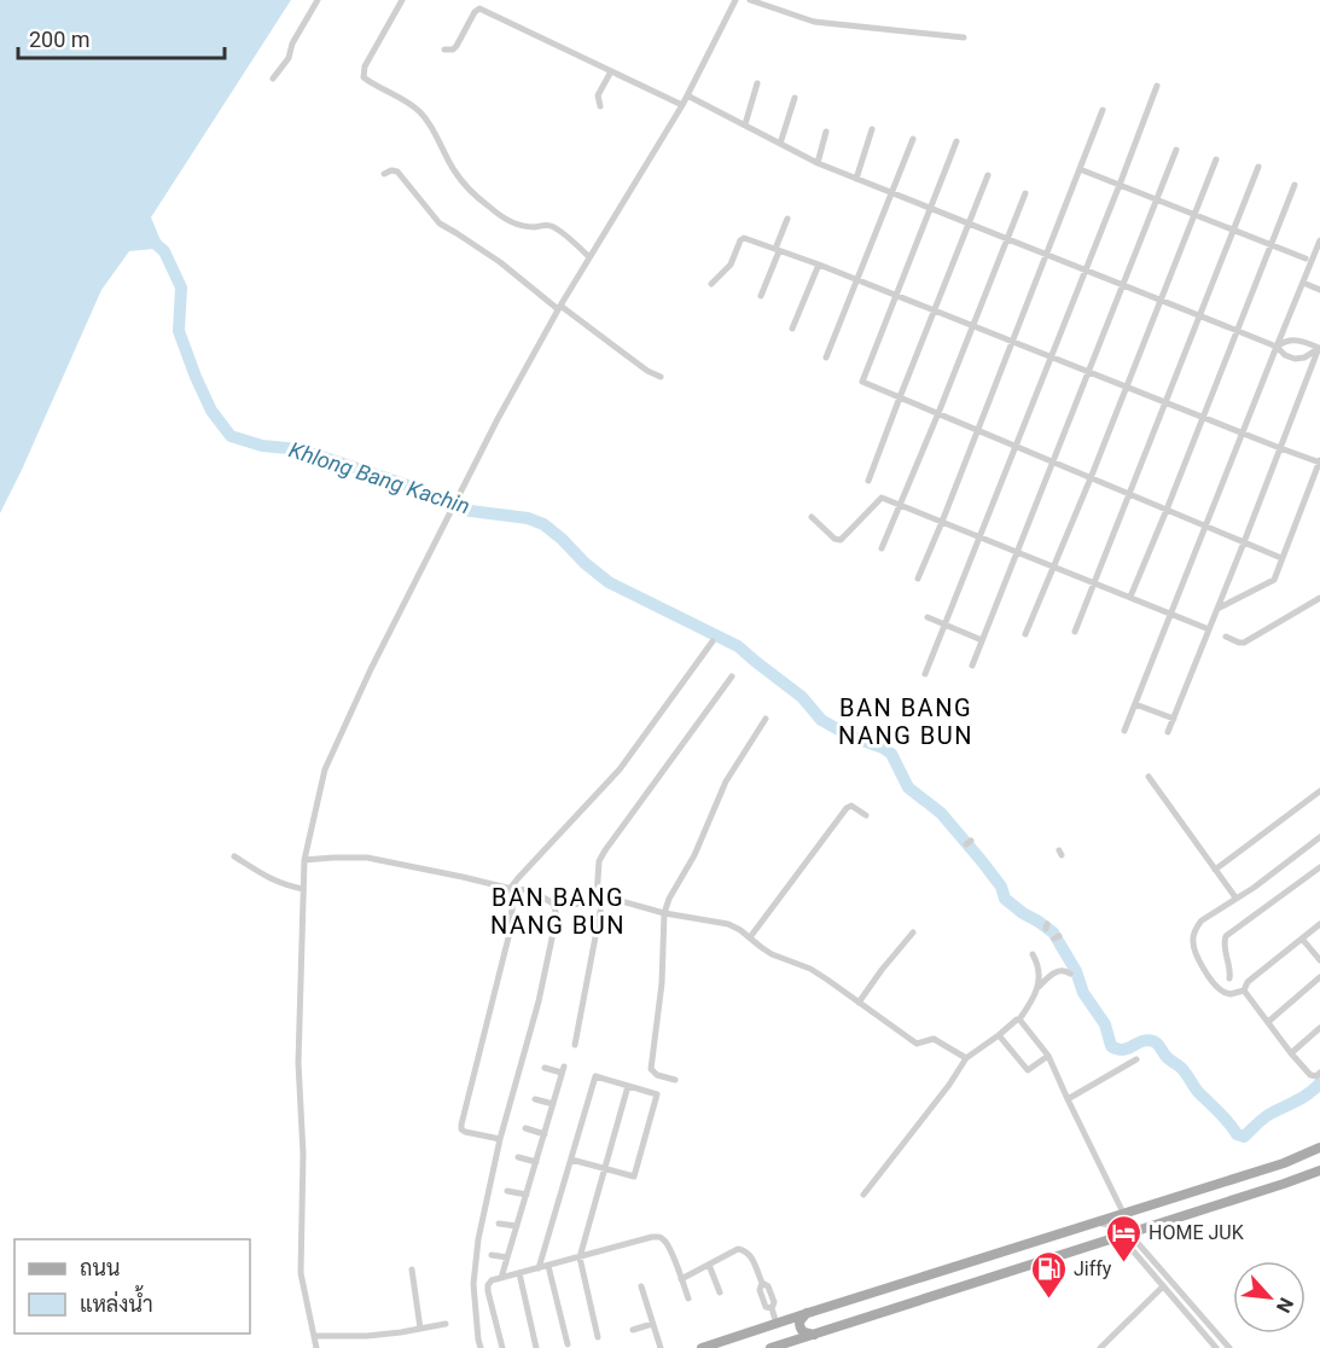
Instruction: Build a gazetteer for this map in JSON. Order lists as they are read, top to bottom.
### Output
{
  "districts": ["BAN BANG NANG BUN", "BAN BANG NANG BUN"],
  "water": ["Khlong Bang Kachin"],
  "places": {
    "hotel": ["HOME JUK"],
    "fuel station": ["Jiffy"]
  },
  "legend": ["ถนน", "แหล่งน้ำ"],
  "scale_bar": "200 m",
  "north": "bottom right"
}
